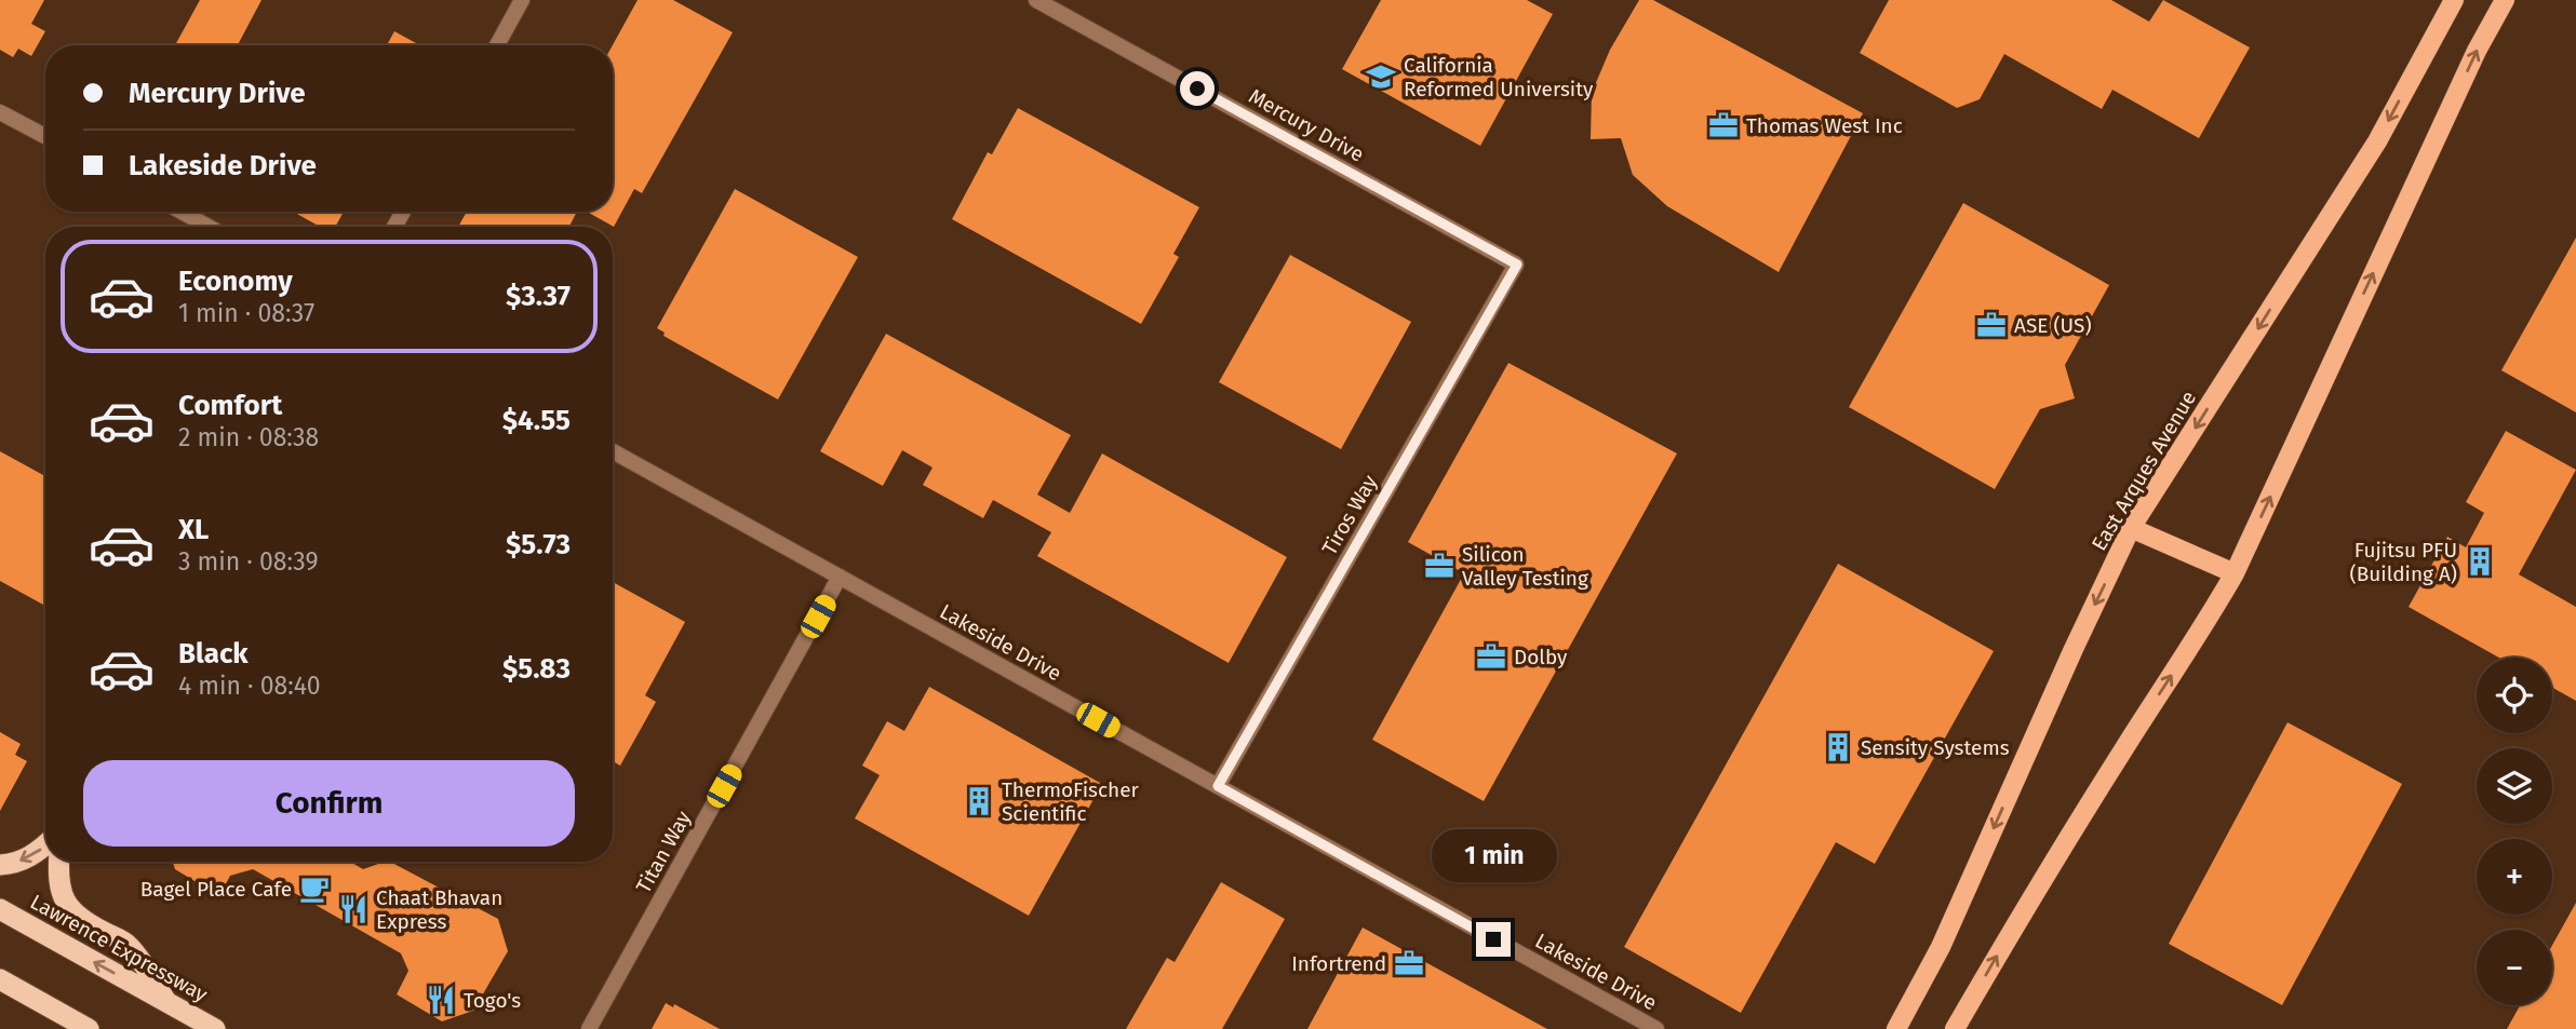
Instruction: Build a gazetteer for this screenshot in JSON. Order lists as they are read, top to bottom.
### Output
{
  "streets": {
    "highway": ["Lawrence Expressway"],
    "main road": ["East Arques Avenue"],
    "street": [
      "Mercury Drive",
      "Tiros Way",
      "Lakeside Drive",
      "Titan Way"
    ]
  },
  "crossings": [
    ["Mercury Drive", "Tiros Way"],
    ["Tiros Way", "Lakeside Drive"],
    ["Lakeside Drive", "Titan Way"]
  ],
  "places": {
    "school or university": ["California Reformed University"],
    "office": [
      "Thomas West Inc",
      "ASE (US)",
      "Silicon Valley Testing",
      "Dolby",
      "Infortrend"
    ],
    "building": ["Fujitsu PFU (Building A)", "Sensity Systems", "ThermoFischer Scientific"],
    "cafe": ["Bagel Place Cafe"],
    "restaurant": ["Chaat Bhavan Express", "Togo's"]
  },
  "page": {
    "banner": ["Mercury Drive", "Lakeside Drive"],
    "list": [
      {
        "name": "Economy",
        "note": "1 min · 08:37",
        "value": "$3.37"
      },
      {
        "name": "Comfort",
        "note": "2 min · 08:38",
        "value": "$4.55"
      },
      {
        "name": "XL",
        "note": "3 min · 08:39",
        "value": "$5.73"
      },
      {
        "name": "Black",
        "note": "4 min · 08:40",
        "value": "$5.83"
      }
    ],
    "map_buttons": ["+", "−"],
    "buttons": "Confirm",
    "bubble": "1 min"
  }
}
